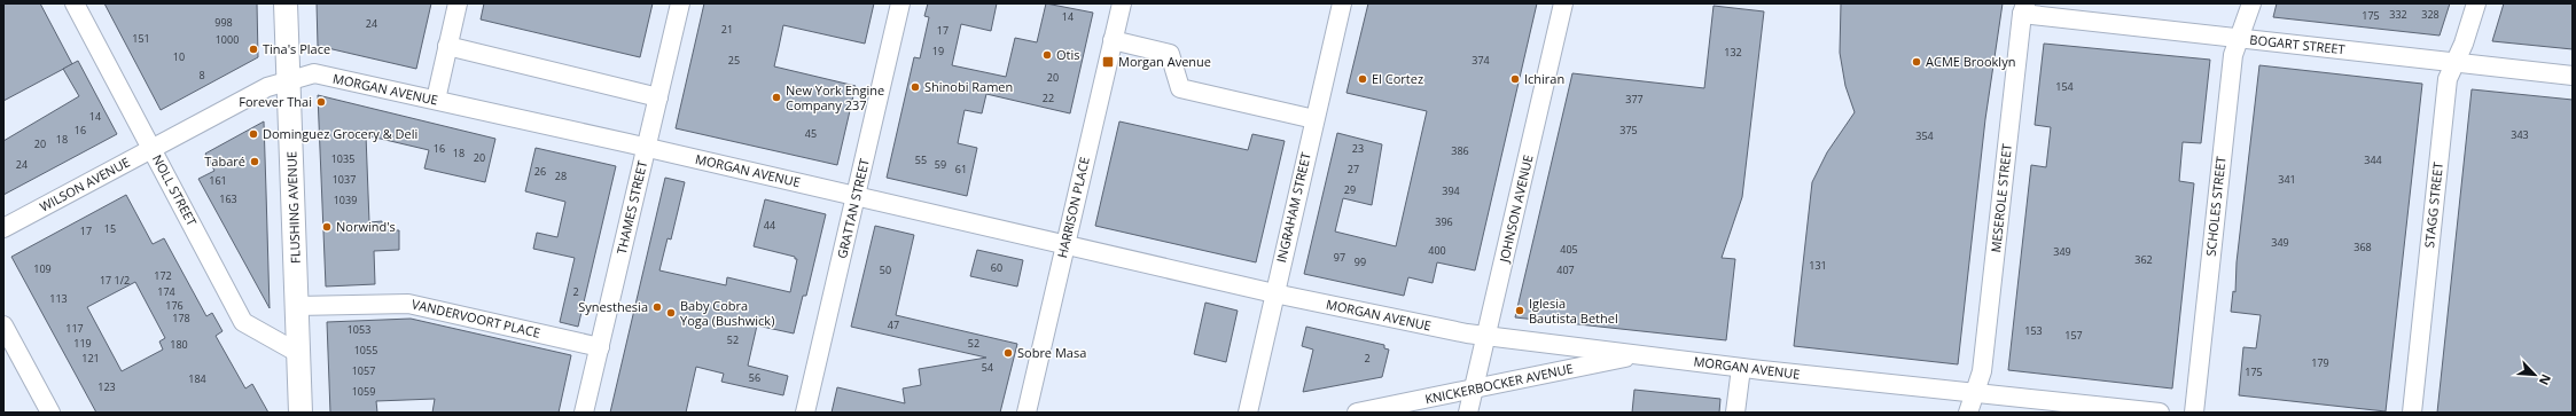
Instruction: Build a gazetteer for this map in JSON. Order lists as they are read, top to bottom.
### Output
{
  "streets": {
    "main road": ["FLUSHING AVENUE"],
    "street": [
      "BOGART STREET",
      "MORGAN AVENUE",
      "WILSON AVENUE",
      "NOLL STREET",
      "MESEROLE STREET",
      "STAGG STREET",
      "SCHOLES STREET",
      "THAMES STREET",
      "HARRISON PLACE",
      "INGRAHAM STREET",
      "GRATTAN STREET",
      "JOHNSON AVENUE",
      "VANDERVOORT PLACE",
      "KNICKERBOCKER AVENUE"
    ]
  },
  "crossings": [
    ["BOGART STREET", "MESEROLE STREET"],
    ["BOGART STREET", "STAGG STREET"],
    ["BOGART STREET", "SCHOLES STREET"],
    ["MORGAN AVENUE", "WILSON AVENUE"],
    ["MORGAN AVENUE", "MESEROLE STREET"],
    ["MORGAN AVENUE", "FLUSHING AVENUE"],
    ["MORGAN AVENUE", "THAMES STREET"],
    ["MORGAN AVENUE", "HARRISON PLACE"],
    ["MORGAN AVENUE", "INGRAHAM STREET"],
    ["MORGAN AVENUE", "GRATTAN STREET"],
    ["MORGAN AVENUE", "JOHNSON AVENUE"],
    ["MORGAN AVENUE", "KNICKERBOCKER AVENUE"],
    ["WILSON AVENUE", "NOLL STREET"],
    ["WILSON AVENUE", "FLUSHING AVENUE"],
    ["NOLL STREET", "FLUSHING AVENUE"],
    ["FLUSHING AVENUE", "VANDERVOORT PLACE"],
    ["THAMES STREET", "VANDERVOORT PLACE"],
    ["JOHNSON AVENUE", "KNICKERBOCKER AVENUE"]
  ],
  "places": {
    "other": [
      "Tina's Place",
      "Otis",
      "ACME Brooklyn",
      "El Cortez",
      "Ichiran",
      "Shinobi Ramen",
      "New York Engine Company 237",
      "Forever Thai",
      "Dominguez Grocery & Deli",
      "Tabaré",
      "Norwind's",
      "Synesthesia",
      "Iglesia Bautista Bethel",
      "Baby Cobra Yoga (Bushwick)",
      "Sobre Masa"
    ],
    "transit": ["Morgan Avenue"]
  },
  "house_numbers": [
    "332",
    "328",
    "175",
    "14",
    "998",
    "24",
    "21",
    "17",
    "151",
    "1000",
    "19",
    "132",
    "10",
    "25",
    "374",
    "8",
    "20",
    "154",
    "22",
    "377",
    "14",
    "16",
    "375",
    "45",
    "343",
    "354",
    "18",
    "20",
    "16",
    "23",
    "386",
    "18",
    "20",
    "1035",
    "55",
    "344",
    "24",
    "59",
    "61",
    "27",
    "26",
    "28",
    "1037",
    "341",
    "161",
    "29",
    "394",
    "163",
    "1039",
    "396",
    "44",
    "15",
    "17",
    "349",
    "368",
    "405",
    "400",
    "349",
    "97",
    "362",
    "99",
    "131",
    "60",
    "109",
    "50",
    "407",
    "172",
    "17 1/2",
    "174",
    "2",
    "113",
    "176",
    "178",
    "47",
    "117",
    "1053",
    "153",
    "157",
    "52",
    "119",
    "52",
    "180",
    "1055",
    "121",
    "2",
    "179",
    "54",
    "1057",
    "175",
    "56",
    "184",
    "123",
    "1059"
  ],
  "north": "bottom right"
}
